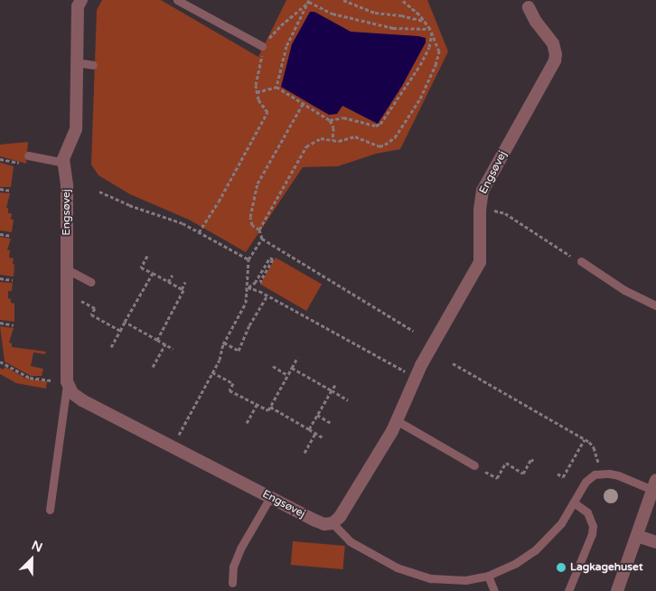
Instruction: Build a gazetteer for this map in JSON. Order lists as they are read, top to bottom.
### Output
{
  "streets": {
    "street": ["Engsøvej"]
  },
  "places": ["Lagkagehuset"],
  "north": "top right"
}
